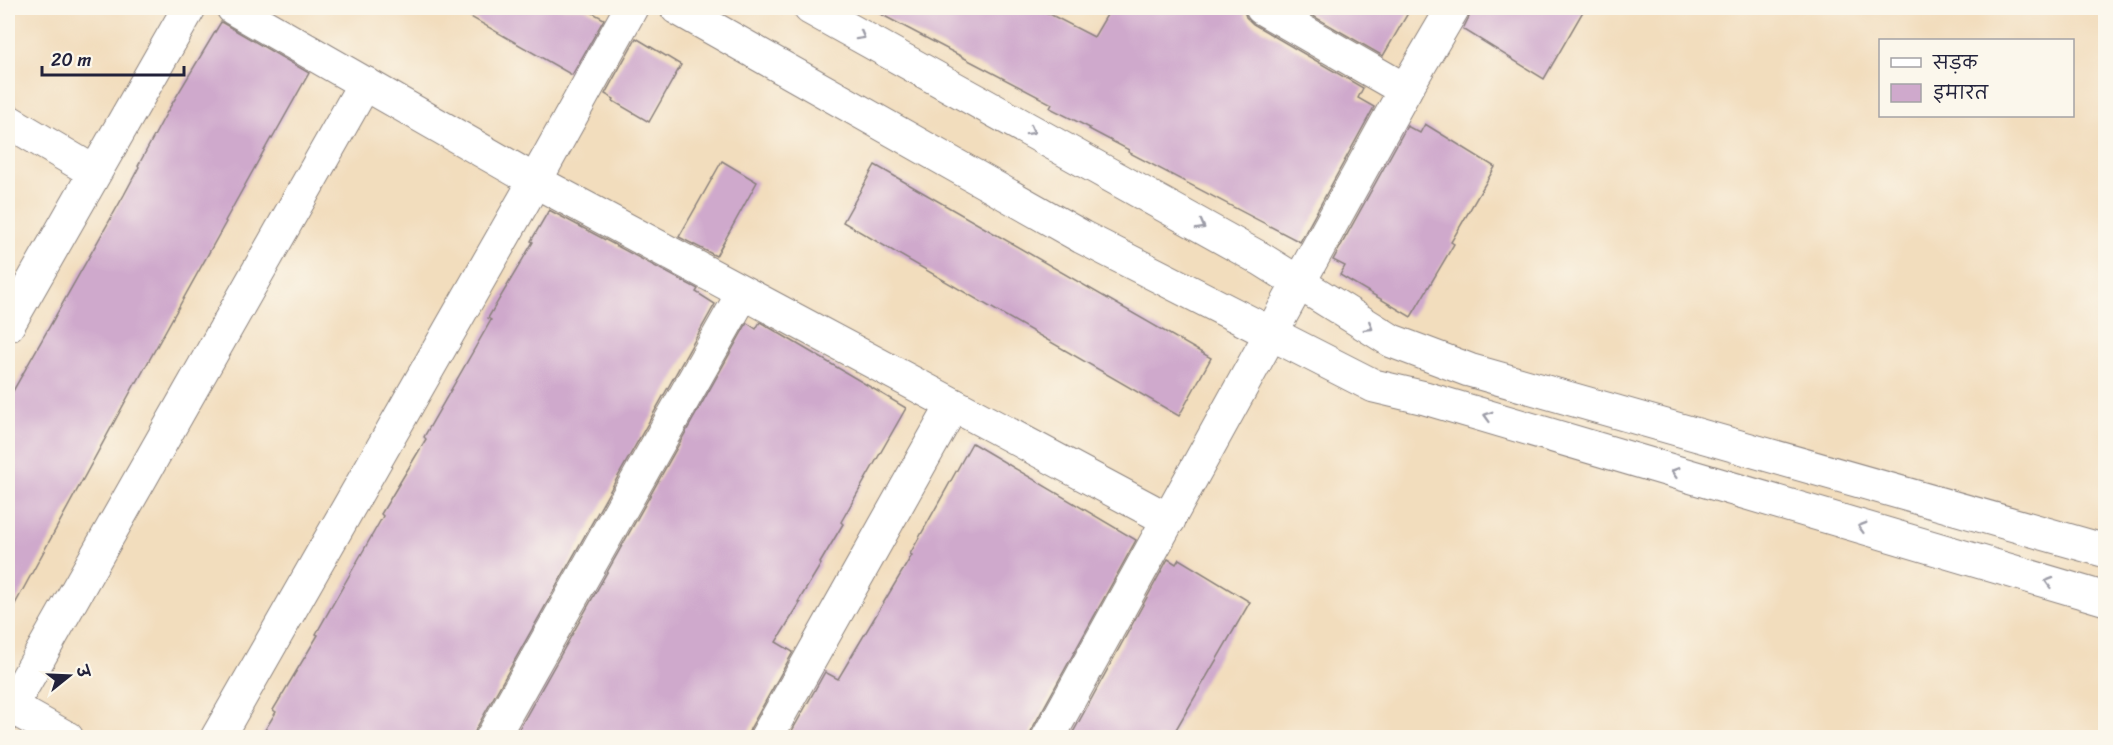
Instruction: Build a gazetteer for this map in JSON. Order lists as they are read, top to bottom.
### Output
{
  "legend": ["सड़क", "इमारत"],
  "scale_bar": "20 m",
  "north": "right"
}
